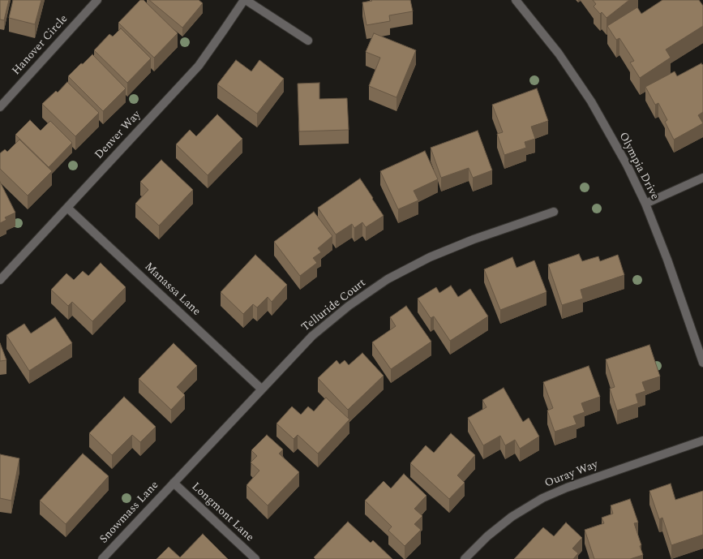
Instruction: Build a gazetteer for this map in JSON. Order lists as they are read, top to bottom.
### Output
{
  "streets": {
    "street": [
      "Hanover Circle",
      "Denver Way",
      "Olympia Drive",
      "Manassa Lane",
      "Telluride Court",
      "Ouray Way",
      "Snowmass Lane",
      "Longmont Lane"
    ]
  },
  "crossings": [
    ["Denver Way", "Manassa Lane"],
    ["Manassa Lane", "Telluride Court"],
    ["Telluride Court", "Snowmass Lane"],
    ["Telluride Court", "Longmont Lane"],
    ["Snowmass Lane", "Longmont Lane"]
  ]
}
